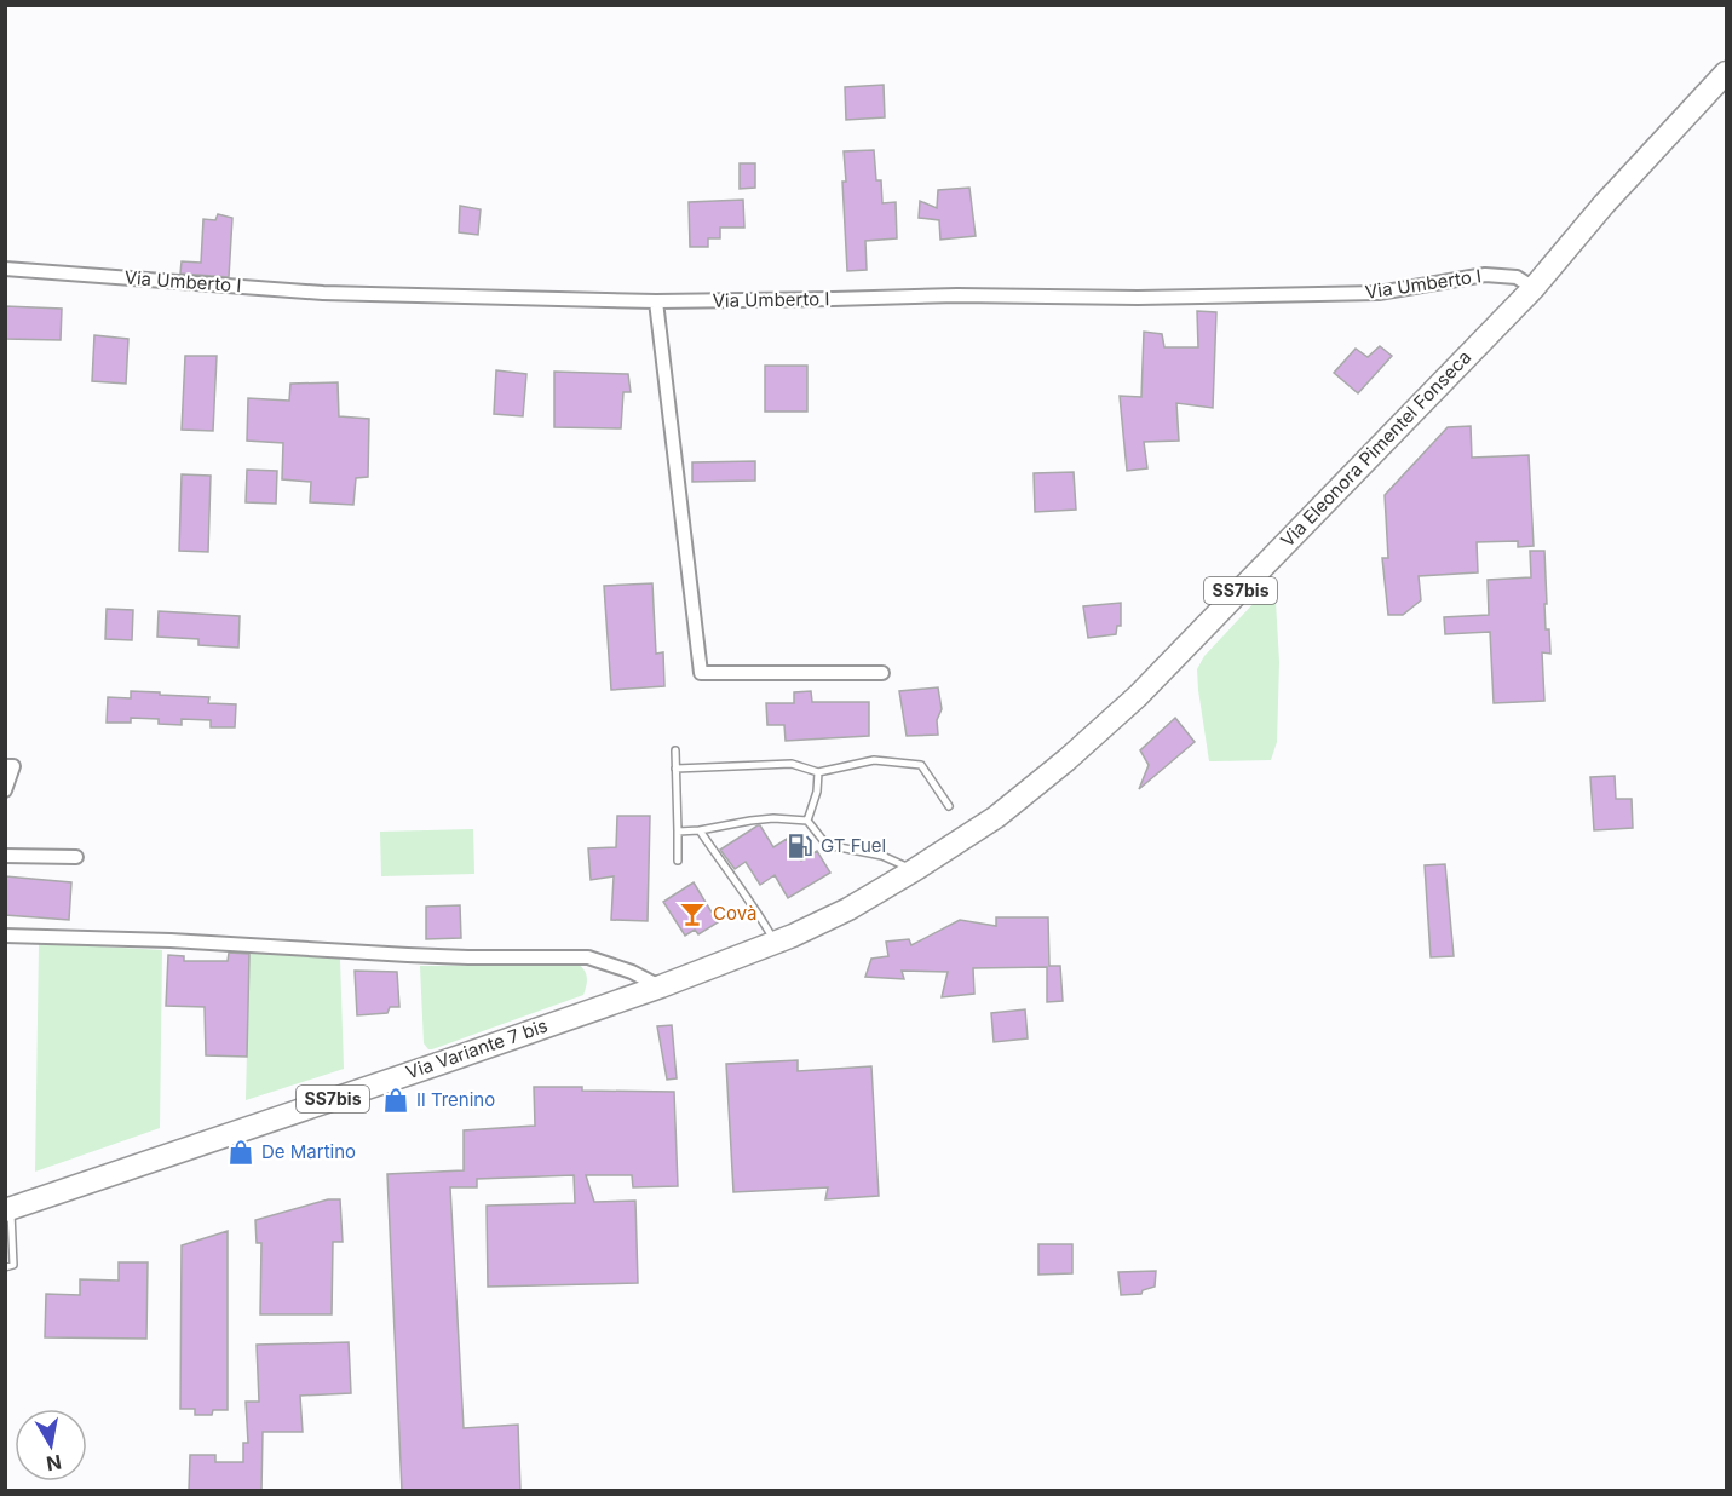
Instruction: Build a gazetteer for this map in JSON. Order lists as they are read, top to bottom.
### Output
{
  "streets": {
    "main road": ["Via Eleonora Pimentel Fonseca", "SS7bis", "Via Variante 7 bis"],
    "street": ["Via Umberto I"]
  },
  "crossings": [
    ["Via Umberto I", "Via Eleonora Pimentel Fonseca"],
    ["Via Eleonora Pimentel Fonseca", "Via Variante 7 bis"]
  ],
  "places": {
    "fuel station": ["GT Fuel"],
    "bar": ["Covà"],
    "shop": ["Il Trenino", "De Martino"]
  },
  "north": "bottom"
}
